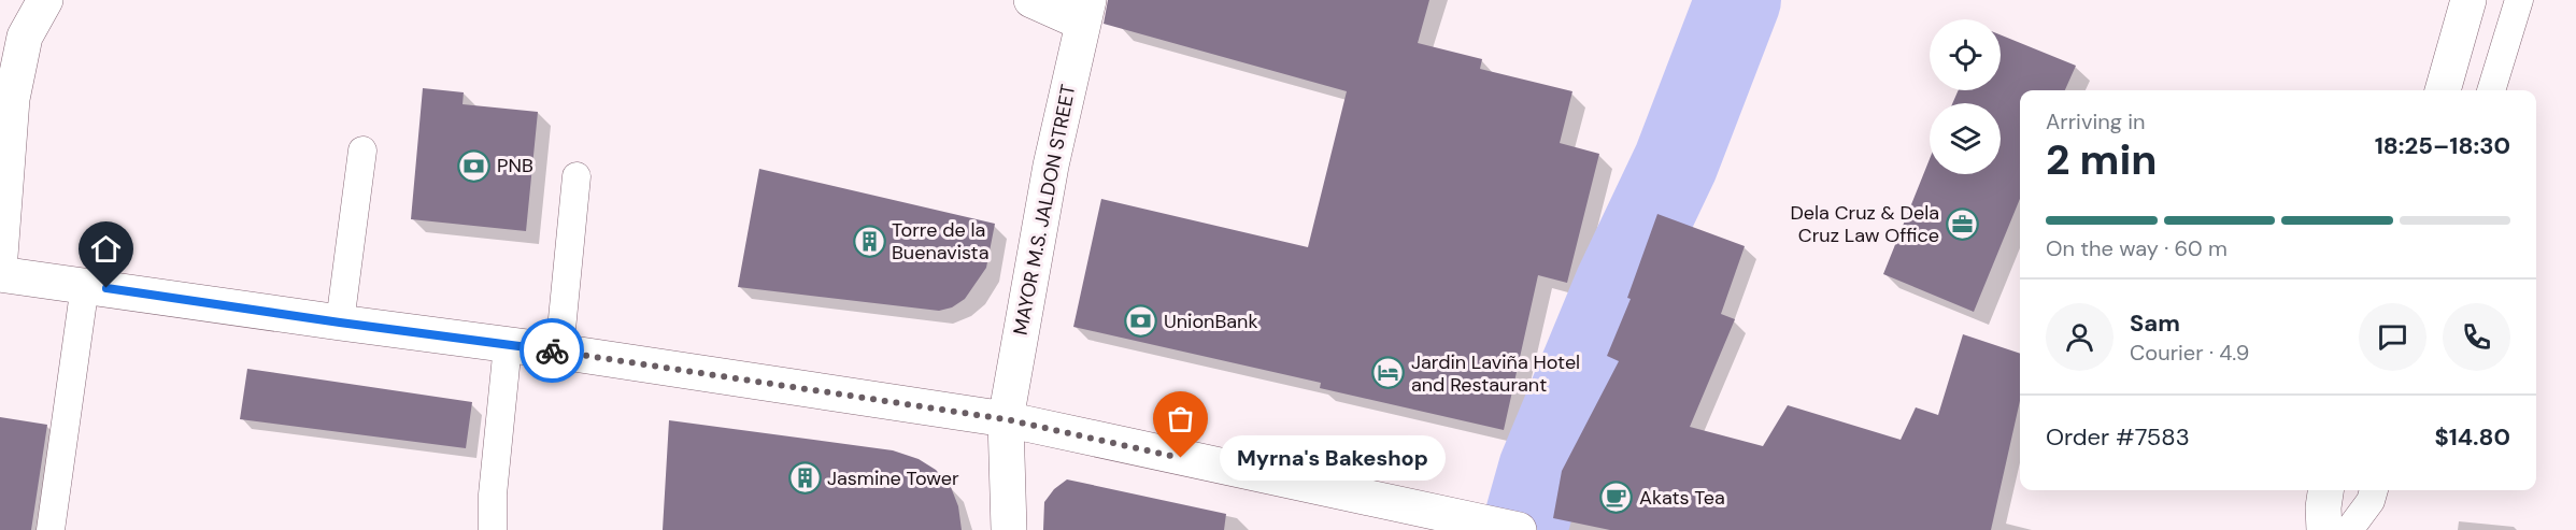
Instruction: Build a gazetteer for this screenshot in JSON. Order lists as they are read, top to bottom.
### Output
{
  "streets": {
    "main road": ["MAYOR M.S. JALDON STREET"]
  },
  "places": {
    "bank": ["PNB", "UnionBank"],
    "office": ["Dela Cruz & Dela Cruz Law Office"],
    "building": ["Torre de la Buenavista", "Jasmine Tower"],
    "hotel": ["Jardin Laviña Hotel and Restaurant"],
    "other": ["Myrna's Bakeshop"],
    "cafe": ["Akats Tea"]
  },
  "page": {
    "heading": ["2 min", "Arriving in", "18:25–18:30"],
    "panel": [
      "Sam",
      "Courier · 4.9",
      "Order #7583",
      "$14.80"
    ],
    "bar": "On the way · 60 m",
    "bubble": "Myrna's Bakeshop"
  }
}
